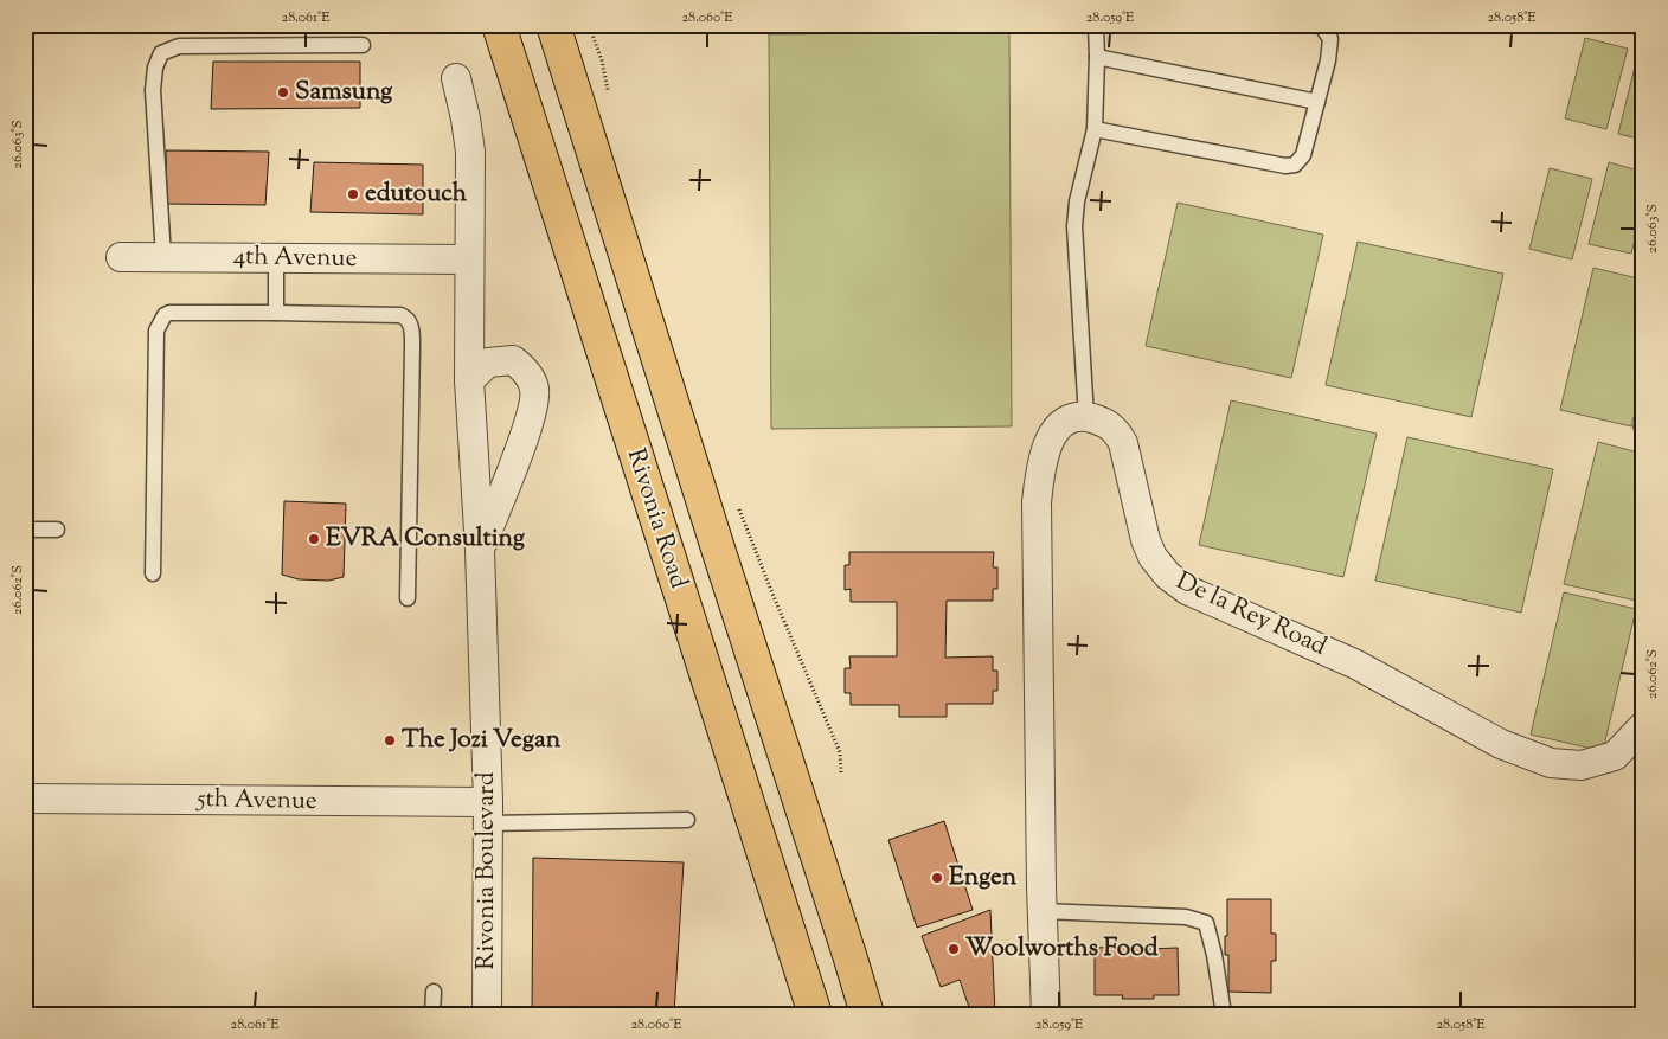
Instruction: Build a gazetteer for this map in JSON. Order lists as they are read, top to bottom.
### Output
{
  "streets": {
    "main road": ["Rivonia Road"],
    "street": [
      "4th Avenue",
      "De la Rey Road",
      "5th Avenue",
      "Rivonia Boulevard"
    ]
  },
  "crossings": [
    ["4th Avenue", "Rivonia Boulevard"],
    ["5th Avenue", "Rivonia Boulevard"]
  ],
  "places": [
    "Samsung",
    "edutouch",
    "EVRA Consulting",
    "The Jozi Vegan",
    "Engen",
    "Woolworths Food"
  ],
  "coordinates": [
    "28.061°E",
    "28.060°E",
    "28.059°E",
    "28.058°E",
    "26.063°S",
    "26.062°S"
  ]
}
